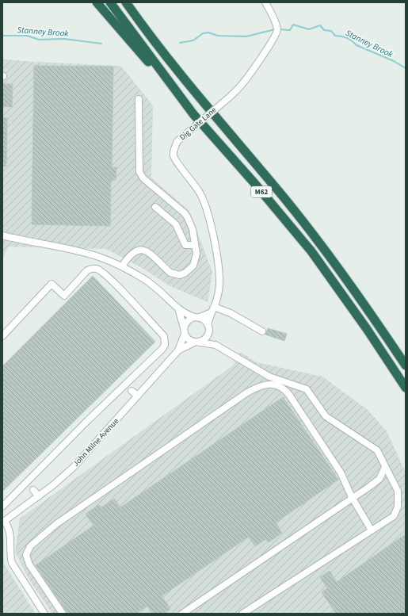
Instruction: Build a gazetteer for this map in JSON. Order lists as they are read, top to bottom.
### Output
{
  "streets": {
    "highway": ["M62"],
    "street": ["Dig Gate Lane", "John Milne Avenue"]
  },
  "crossings": [
    ["Dig Gate Lane", "John Milne Avenue"]
  ],
  "water": ["Stanney Brook"]
}
